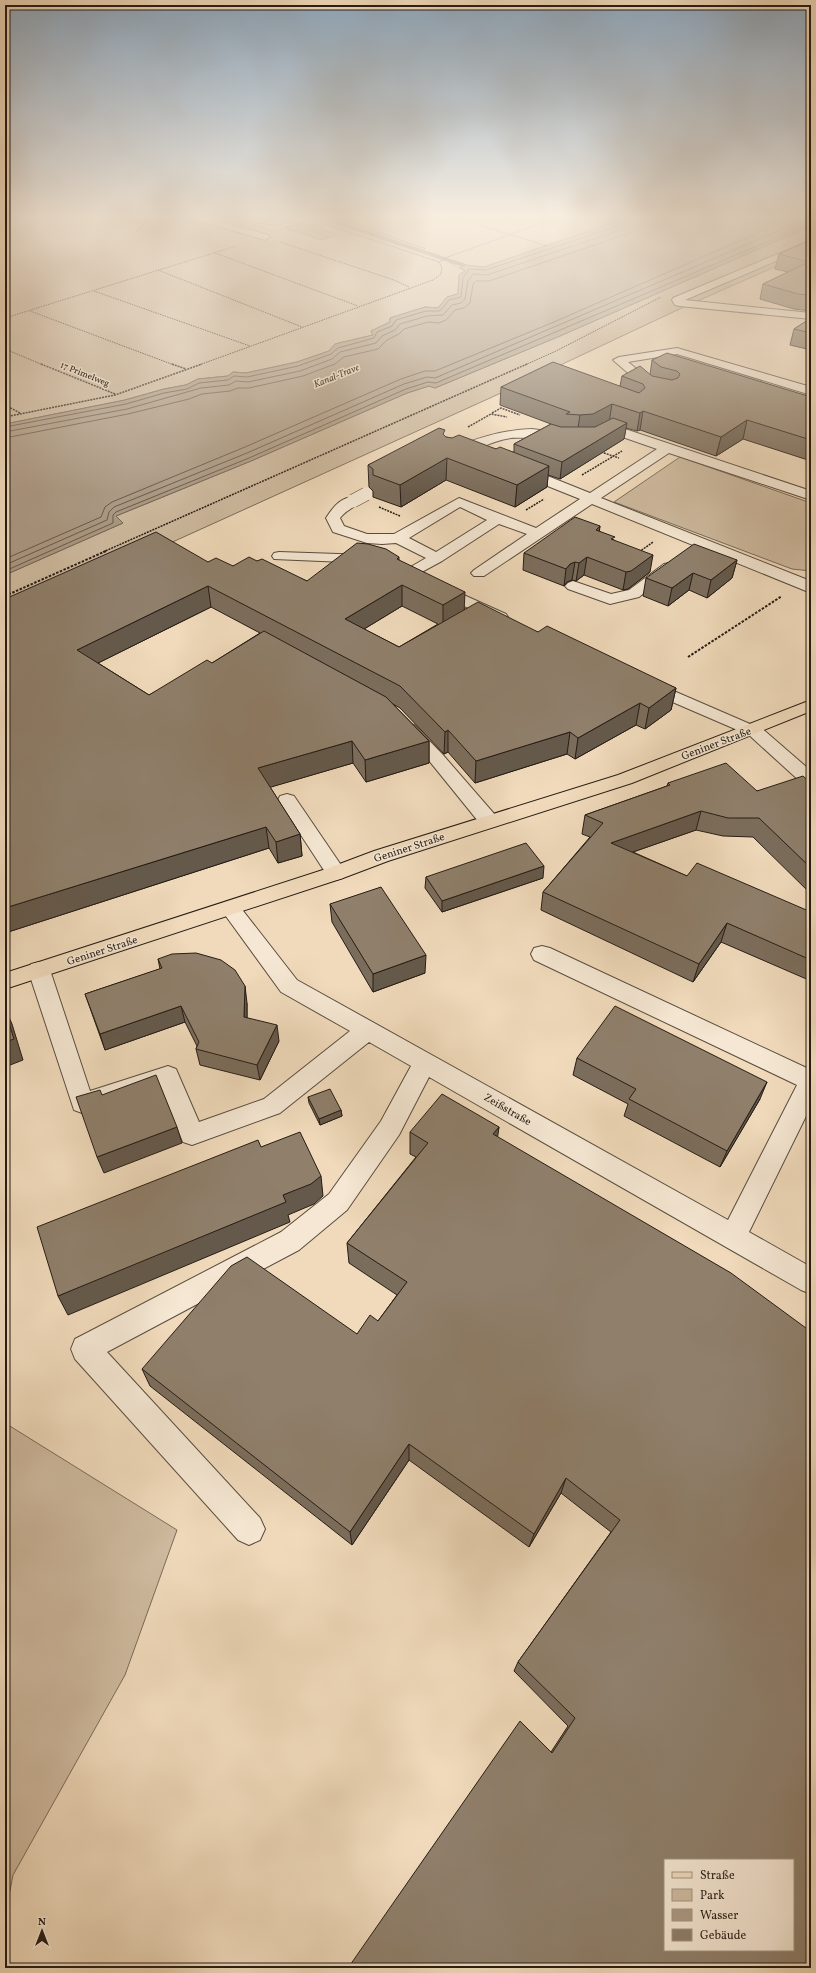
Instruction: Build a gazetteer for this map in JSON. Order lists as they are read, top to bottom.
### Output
{
  "streets": {
    "main road": ["Geniner Straße"],
    "street": ["Zeißstraße"],
    "path": ["17 Primelweg"]
  },
  "crossings": [
    ["Geniner Straße", "Zeißstraße"]
  ],
  "water": ["Kanal-Trave"],
  "legend": [
    "Straße",
    "Park",
    "Wasser",
    "Gebäude"
  ],
  "north": "top"
}
